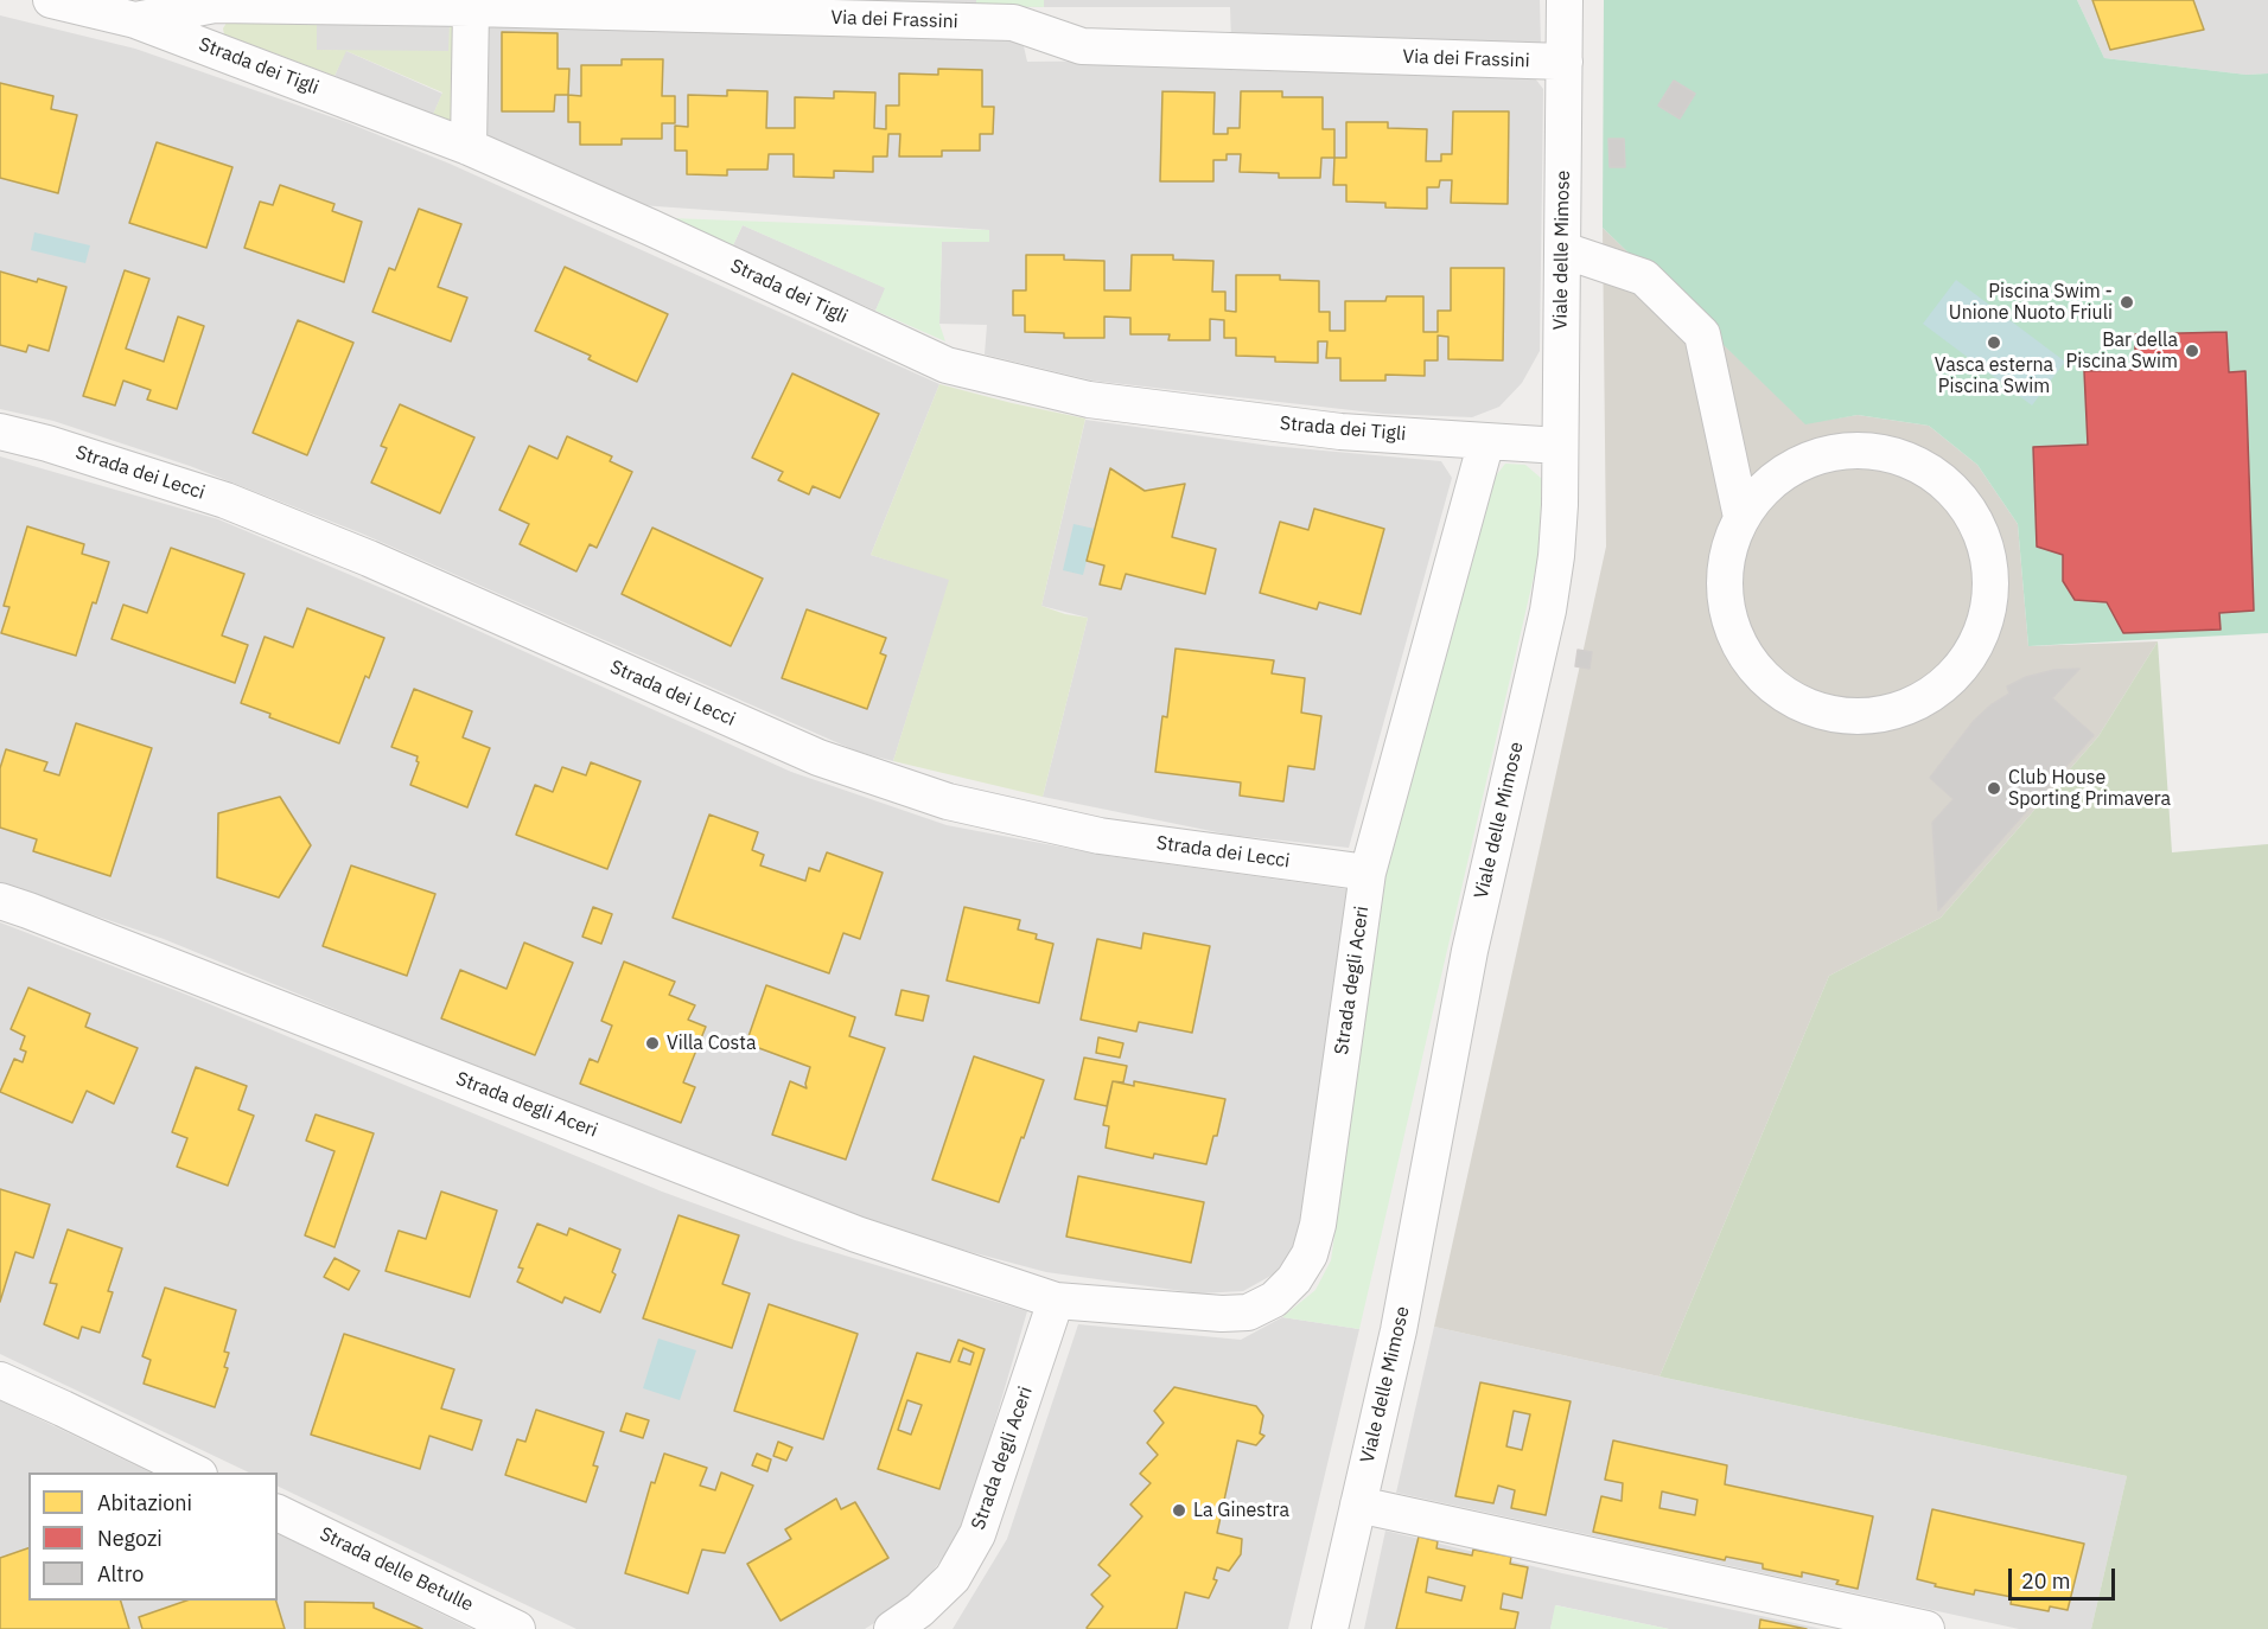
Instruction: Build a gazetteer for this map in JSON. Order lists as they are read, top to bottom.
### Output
{
  "streets": {
    "street": [
      "Via dei Frassini",
      "Strada dei Tigli",
      "Viale delle Mimose",
      "Strada dei Lecci",
      "Strada degli Aceri",
      "Strada delle Betulle"
    ]
  },
  "crossings": [
    ["Via dei Frassini", "Strada dei Tigli"],
    ["Via dei Frassini", "Viale delle Mimose"],
    ["Strada dei Tigli", "Viale delle Mimose"],
    ["Strada dei Tigli", "Strada degli Aceri"],
    ["Strada dei Lecci", "Strada degli Aceri"]
  ],
  "places": [
    "Piscina Swim - Unione Nuoto Friuli",
    "Vasca esterna Piscina Swim",
    "Bar della Piscina Swim",
    "Club House Sporting Primavera",
    "Villa Costa",
    "La Ginestra"
  ],
  "legend": ["Abitazioni", "Negozi", "Altro"],
  "scale_bar": "20 m"
}
